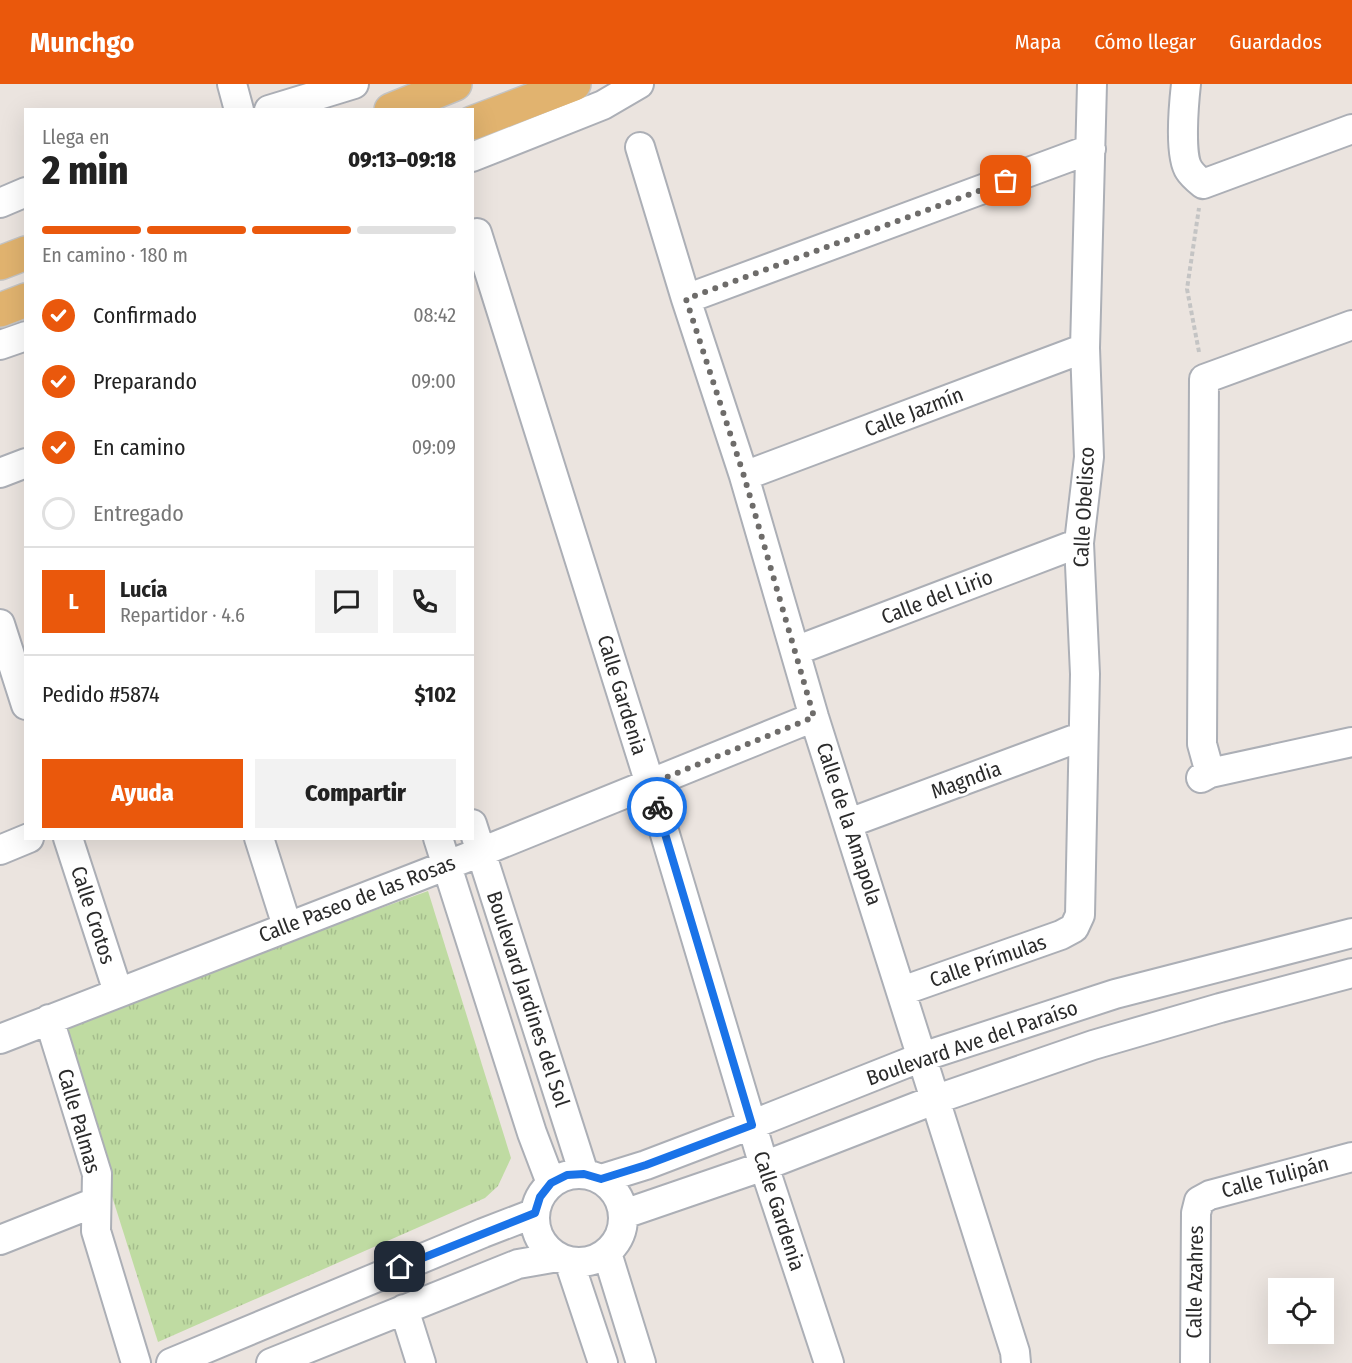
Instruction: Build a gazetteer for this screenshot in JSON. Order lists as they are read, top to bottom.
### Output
{
  "streets": {
    "street": [
      "Calle Jazmín",
      "Calle Obelisco",
      "Calle del Lirio",
      "Calle Gardenia",
      "Magndia",
      "Calle de la Amapola",
      "Calle Paseo de las Rosas",
      "Calle Crotos",
      "Calle Prímulas",
      "Boulevard Jardines del Sol",
      "Boulevard Ave del Paraíso",
      "Calle Palmas",
      "Calle Tulipán",
      "Calle Azahres"
    ]
  },
  "crossings": [
    ["Calle Jazmín", "Calle Obelisco"],
    ["Calle Jazmín", "Calle de la Amapola"],
    ["Calle Obelisco", "Calle del Lirio"],
    ["Calle Obelisco", "Magndia"],
    ["Calle Obelisco", "Calle Prímulas"],
    ["Calle del Lirio", "Calle de la Amapola"],
    ["Calle Gardenia", "Calle Paseo de las Rosas"],
    ["Calle Gardenia", "Boulevard Ave del Paraíso"],
    ["Magndia", "Calle de la Amapola"],
    ["Calle de la Amapola", "Calle Paseo de las Rosas"],
    ["Calle de la Amapola", "Calle Prímulas"],
    ["Calle de la Amapola", "Boulevard Ave del Paraíso"],
    ["Calle Paseo de las Rosas", "Calle Crotos"],
    ["Calle Paseo de las Rosas", "Boulevard Jardines del Sol"],
    ["Calle Paseo de las Rosas", "Calle Palmas"],
    ["Boulevard Jardines del Sol", "Boulevard Ave del Paraíso"],
    ["Calle Tulipán", "Calle Azahres"]
  ],
  "page": {
    "header": "Munchgo",
    "nav": ["Mapa", "Cómo llegar", "Guardados"],
    "heading": ["2 min", "Llega en", "09:13–09:18"],
    "panel": [
      "Lucía",
      "Repartidor · 4.6",
      "Pedido #5874",
      "$102"
    ],
    "bar": "En camino · 180 m",
    "list": [
      ["Confirmado", "08:42"],
      ["Preparando", "09:00"],
      ["En camino", "09:09"],
      "Entregado"
    ],
    "round": "L",
    "buttons": ["Ayuda", "Compartir"]
  }
}
